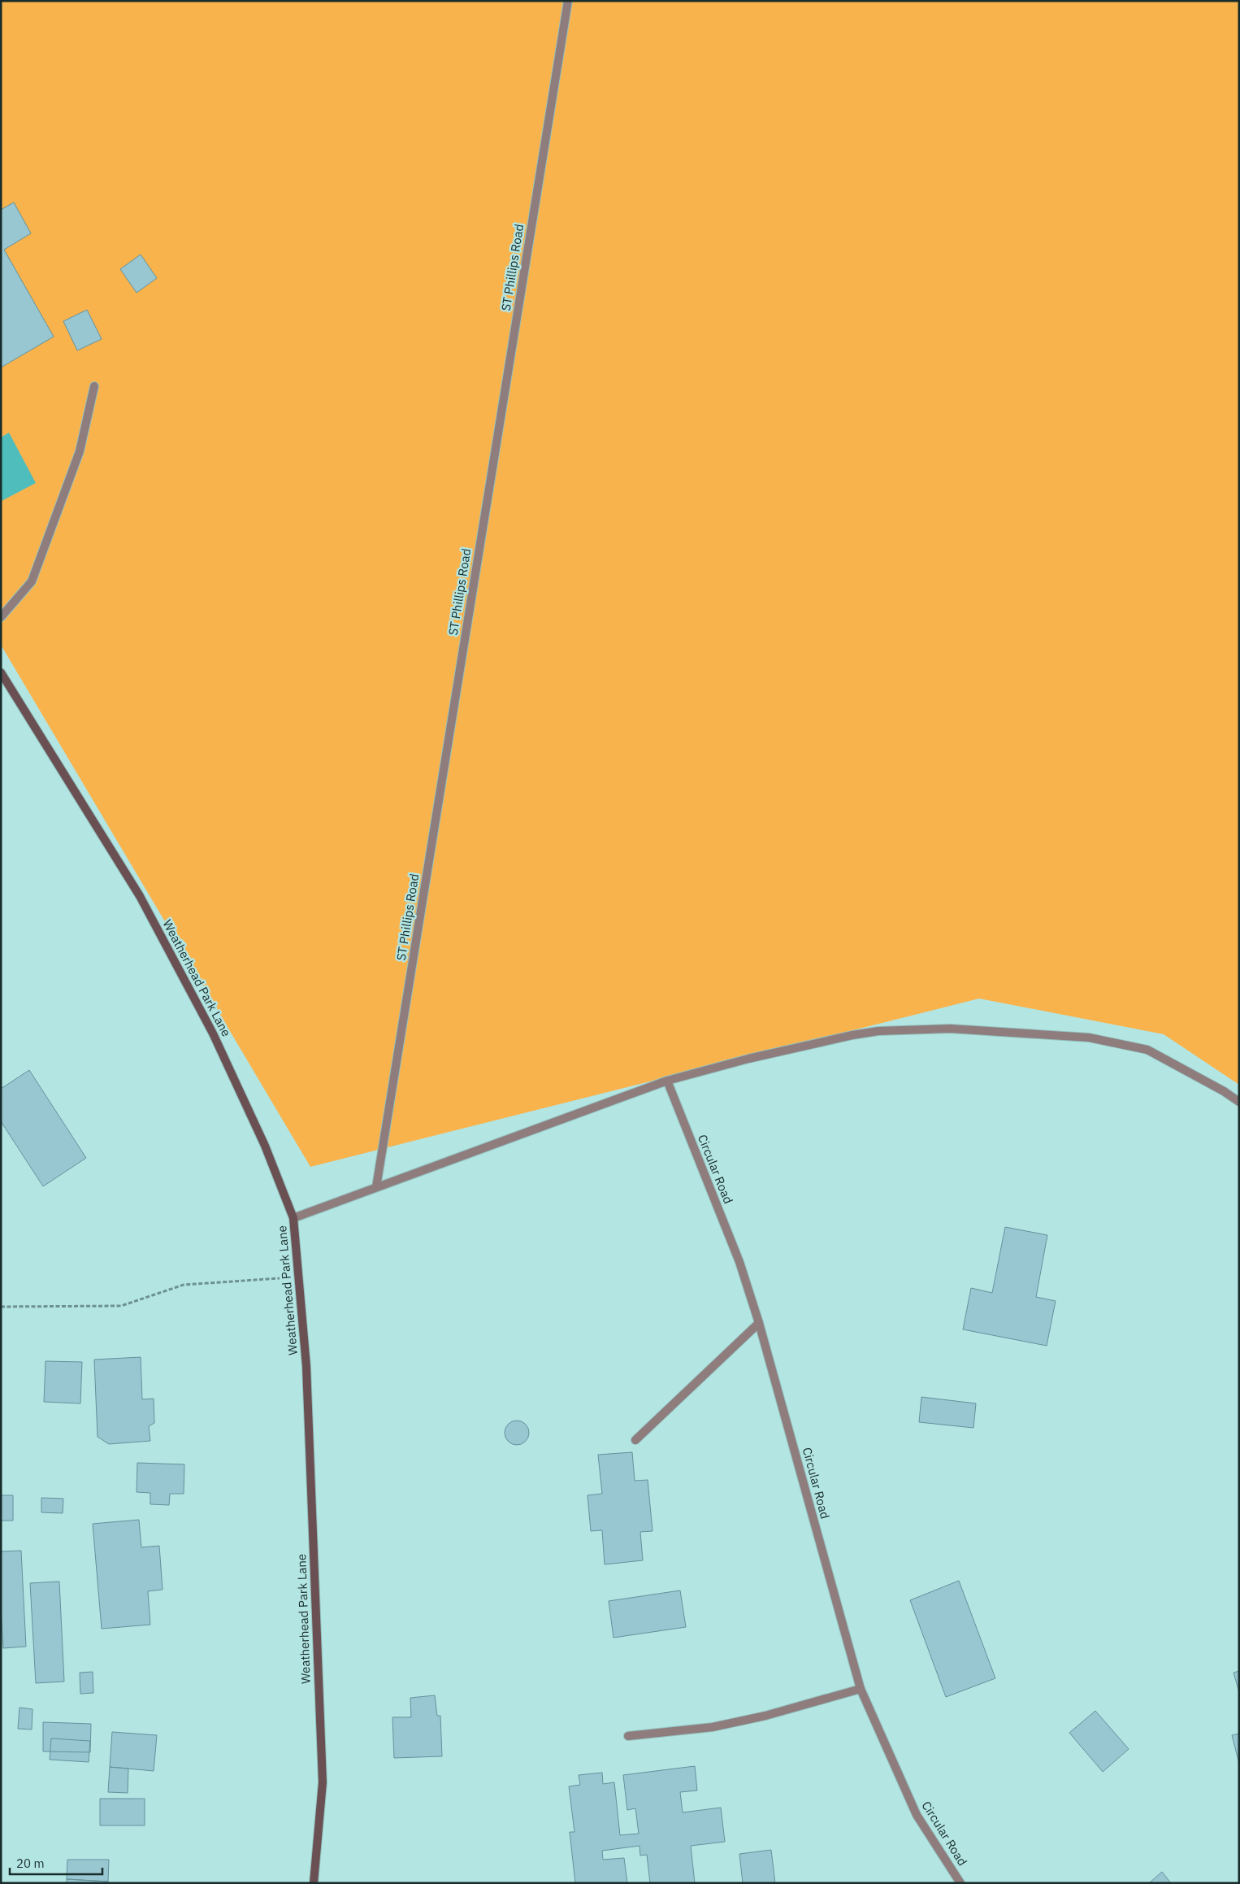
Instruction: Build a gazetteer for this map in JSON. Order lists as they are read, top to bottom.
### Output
{
  "streets": {
    "main road": ["Weatherhead Park Lane"],
    "street": ["ST Phillips Road", "Circular Road"]
  },
  "scale_bar": "20 m"
}
